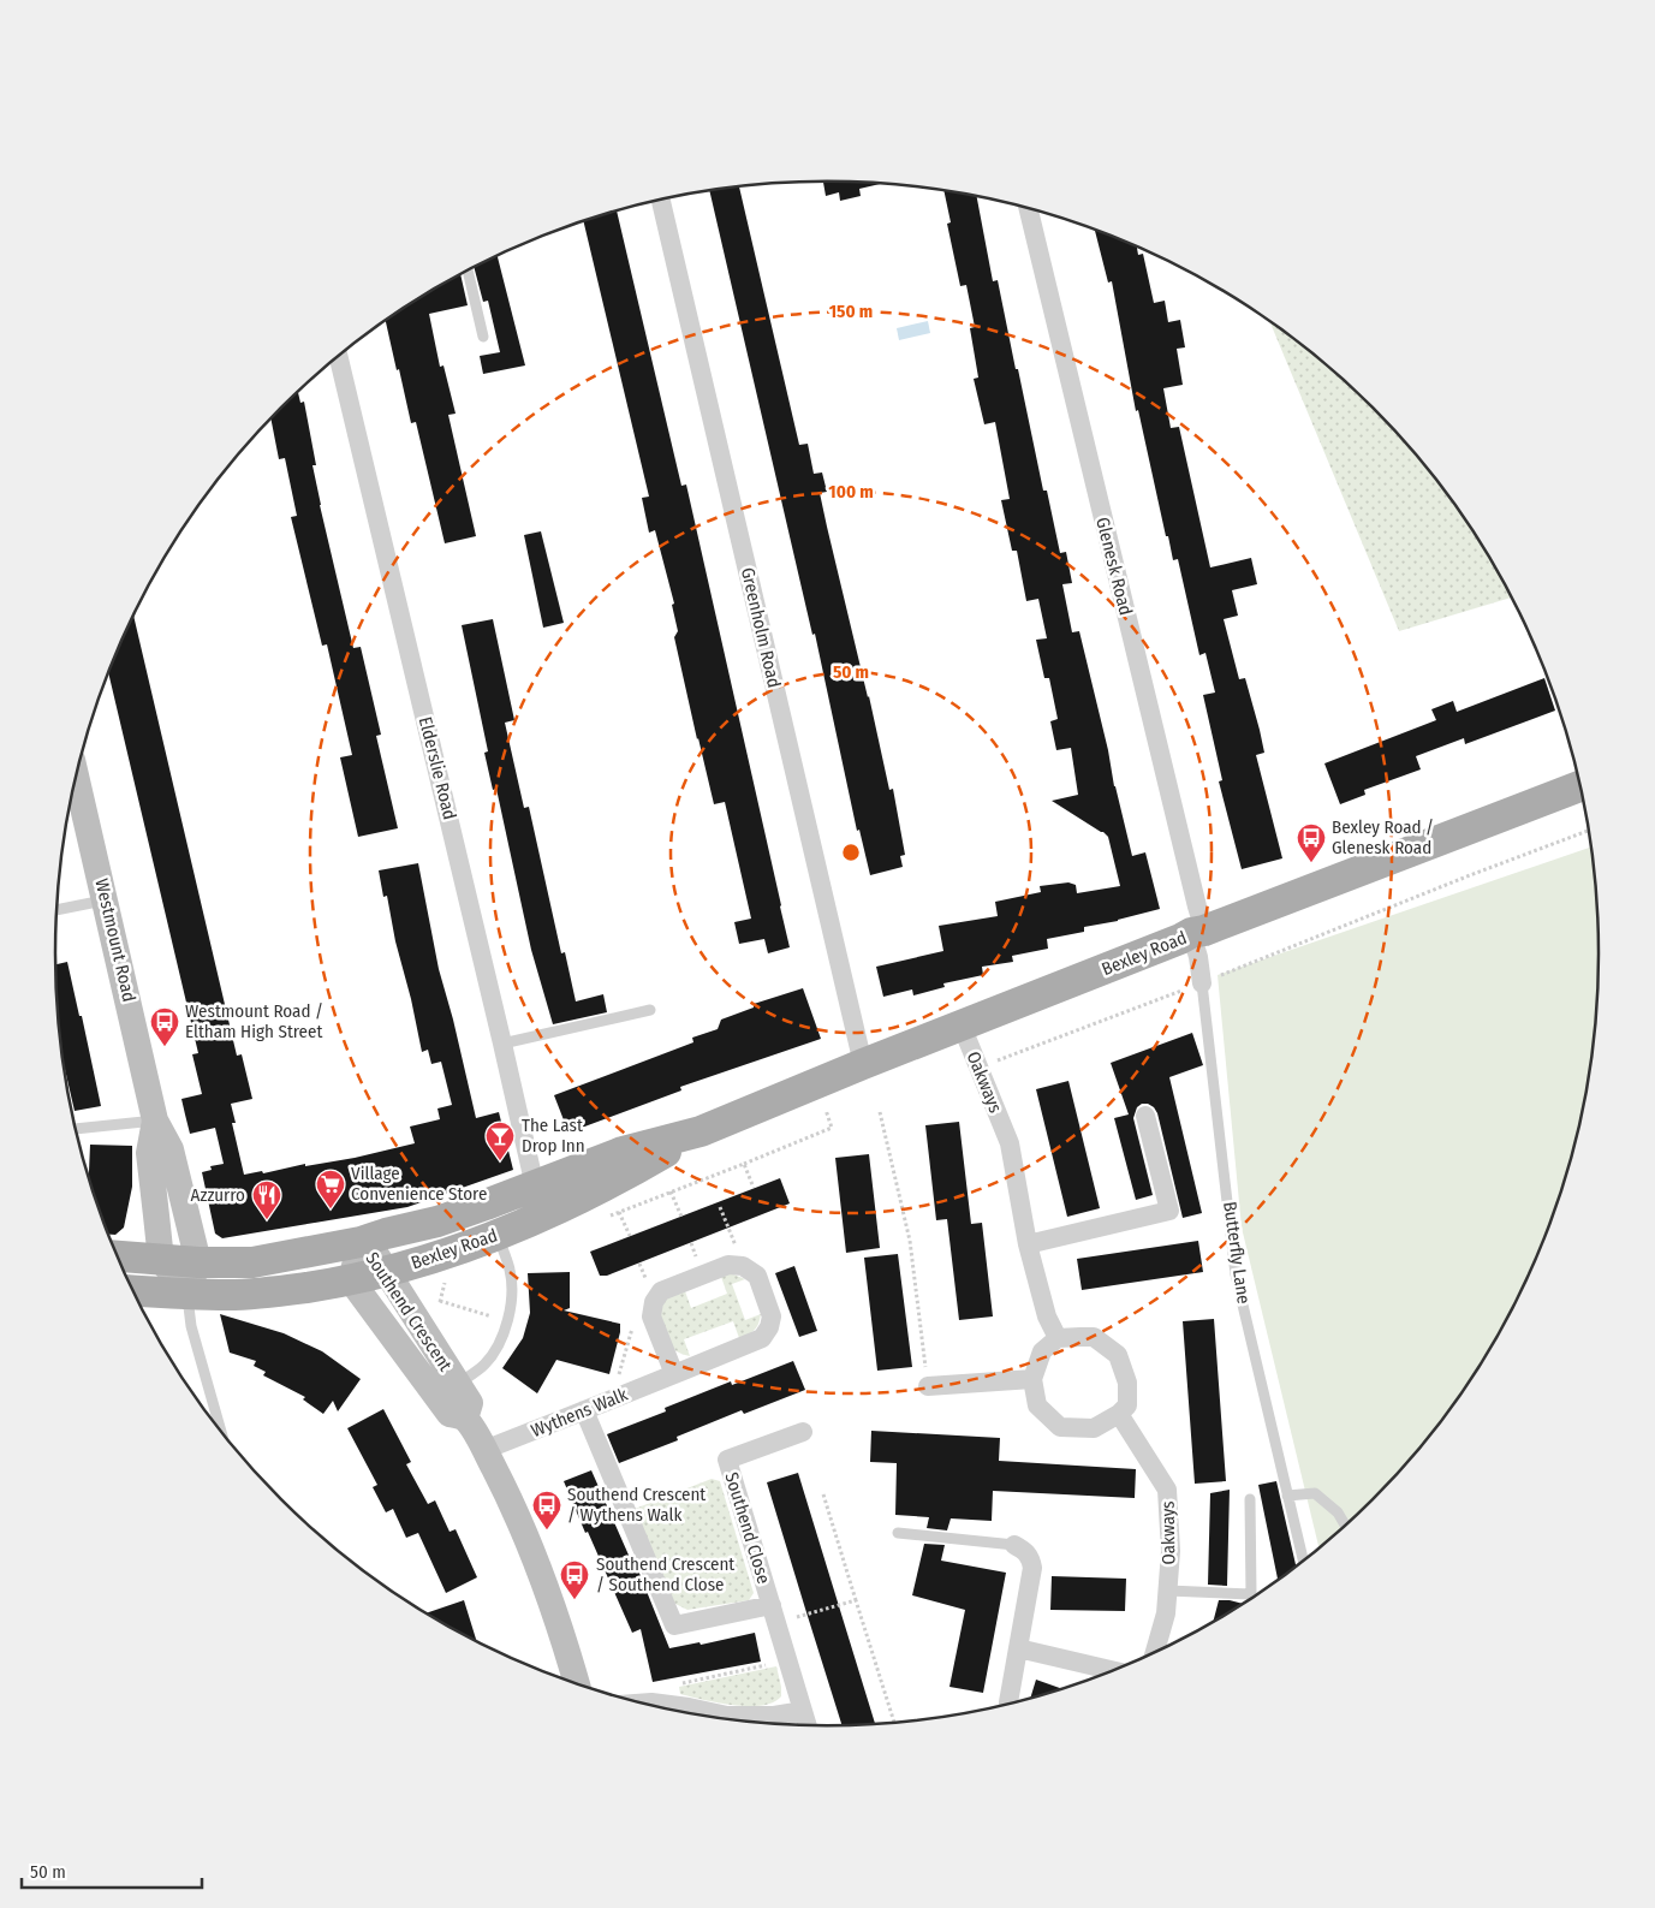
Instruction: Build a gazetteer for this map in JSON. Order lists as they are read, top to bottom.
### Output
{
  "streets": {
    "main road": ["Bexley Road"],
    "street": [
      "Glenesk Road",
      "Greenholm Road",
      "Elderslie Road",
      "Westmount Road",
      "Oakways",
      "Butterfly Lane",
      "Southend Crescent",
      "Wythens Walk",
      "Southend Close"
    ]
  },
  "crossings": [
    ["Glenesk Road", "Bexley Road"],
    ["Glenesk Road", "Butterfly Lane"],
    ["Greenholm Road", "Bexley Road"],
    ["Elderslie Road", "Bexley Road"],
    ["Westmount Road", "Bexley Road"],
    ["Bexley Road", "Oakways"],
    ["Bexley Road", "Butterfly Lane"],
    ["Bexley Road", "Southend Crescent"],
    ["Southend Crescent", "Wythens Walk"],
    ["Wythens Walk", "Southend Close"]
  ],
  "places": {
    "bus stop": [
      "Bexley Road / Glenesk Road",
      "Westmount Road / Eltham High Street",
      "Southend Crescent / Wythens Walk",
      "Southend Crescent / Southend Close"
    ],
    "bar": ["The Last Drop Inn"],
    "supermarket": ["Village Convenience Store"],
    "restaurant": ["Azzurro"]
  },
  "scale_bar": "50 m",
  "rings": ["150 m", "100 m", "50 m"]
}
